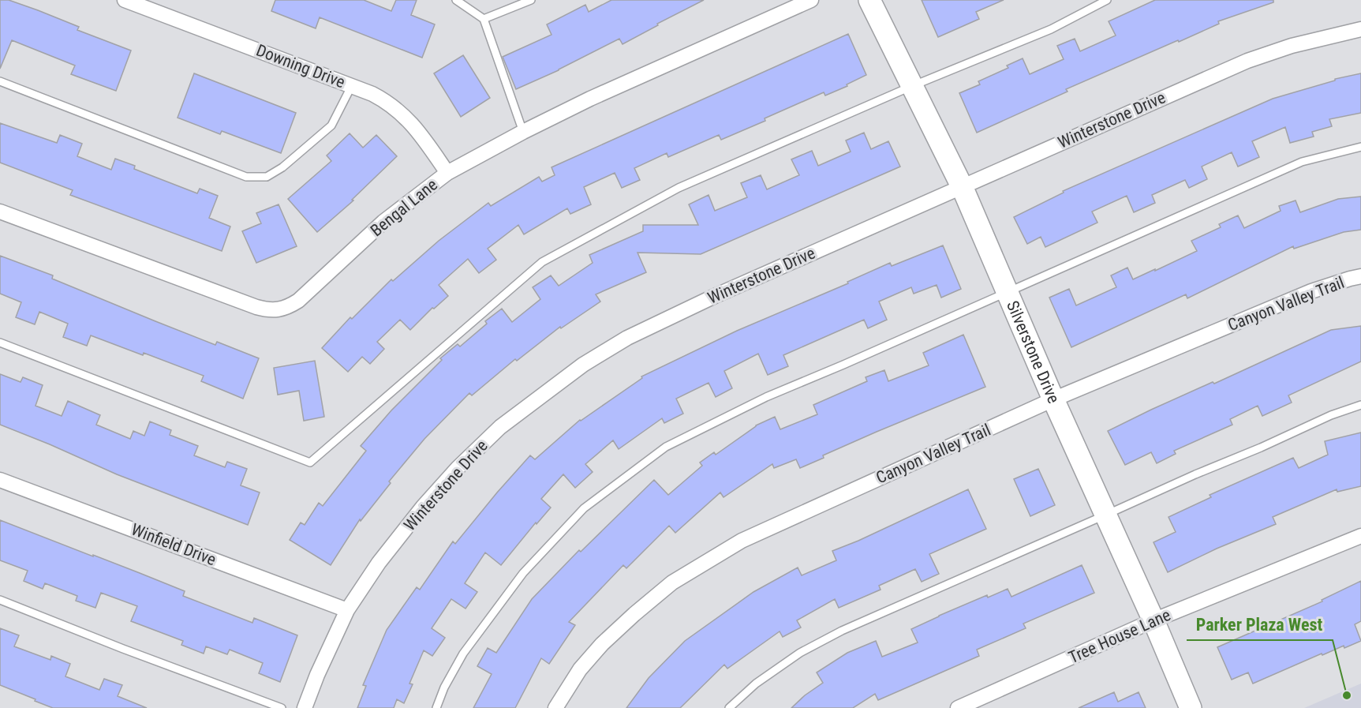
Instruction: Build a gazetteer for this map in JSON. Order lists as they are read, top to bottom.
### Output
{
  "streets": {
    "street": [
      "Downing Drive",
      "Winterstone Drive",
      "Bengal Lane",
      "Canyon Valley Trail",
      "Silverstone Drive",
      "Winfield Drive",
      "Tree House Lane"
    ]
  },
  "crossings": [
    ["Downing Drive", "Bengal Lane"],
    ["Winterstone Drive", "Silverstone Drive"],
    ["Winterstone Drive", "Winfield Drive"],
    ["Canyon Valley Trail", "Silverstone Drive"],
    ["Silverstone Drive", "Tree House Lane"]
  ],
  "places": ["Parker Plaza West"]
}
